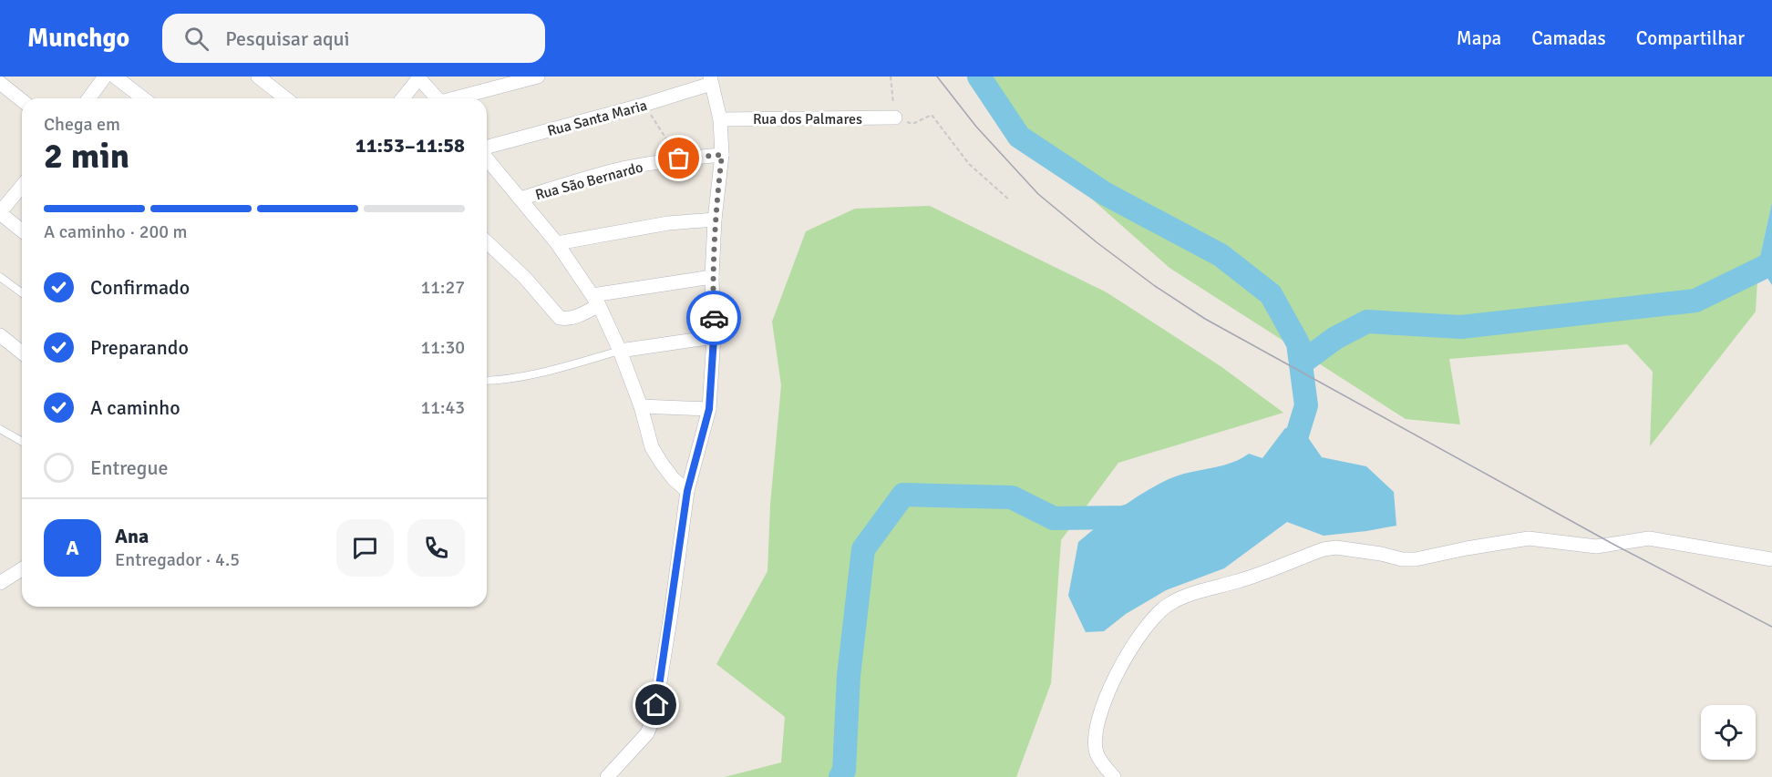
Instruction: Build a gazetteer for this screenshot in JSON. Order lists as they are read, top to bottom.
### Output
{
  "streets": {
    "street": ["Rua Santa Maria", "Rua dos Palmares", "Rua São Bernardo"]
  },
  "page": {
    "header": "Munchgo",
    "search": "Pesquisar aqui",
    "nav": ["Mapa", "Camadas", "Compartilhar"],
    "heading": ["2 min", "Chega em", "11:53–11:58"],
    "panel": ["Ana", "Entregador · 4.5"],
    "bar": "A caminho · 200 m",
    "list": [
      ["Confirmado", "11:27"],
      ["Preparando", "11:30"],
      ["A caminho", "11:43"],
      "Entregue"
    ],
    "round": "A"
  }
}
